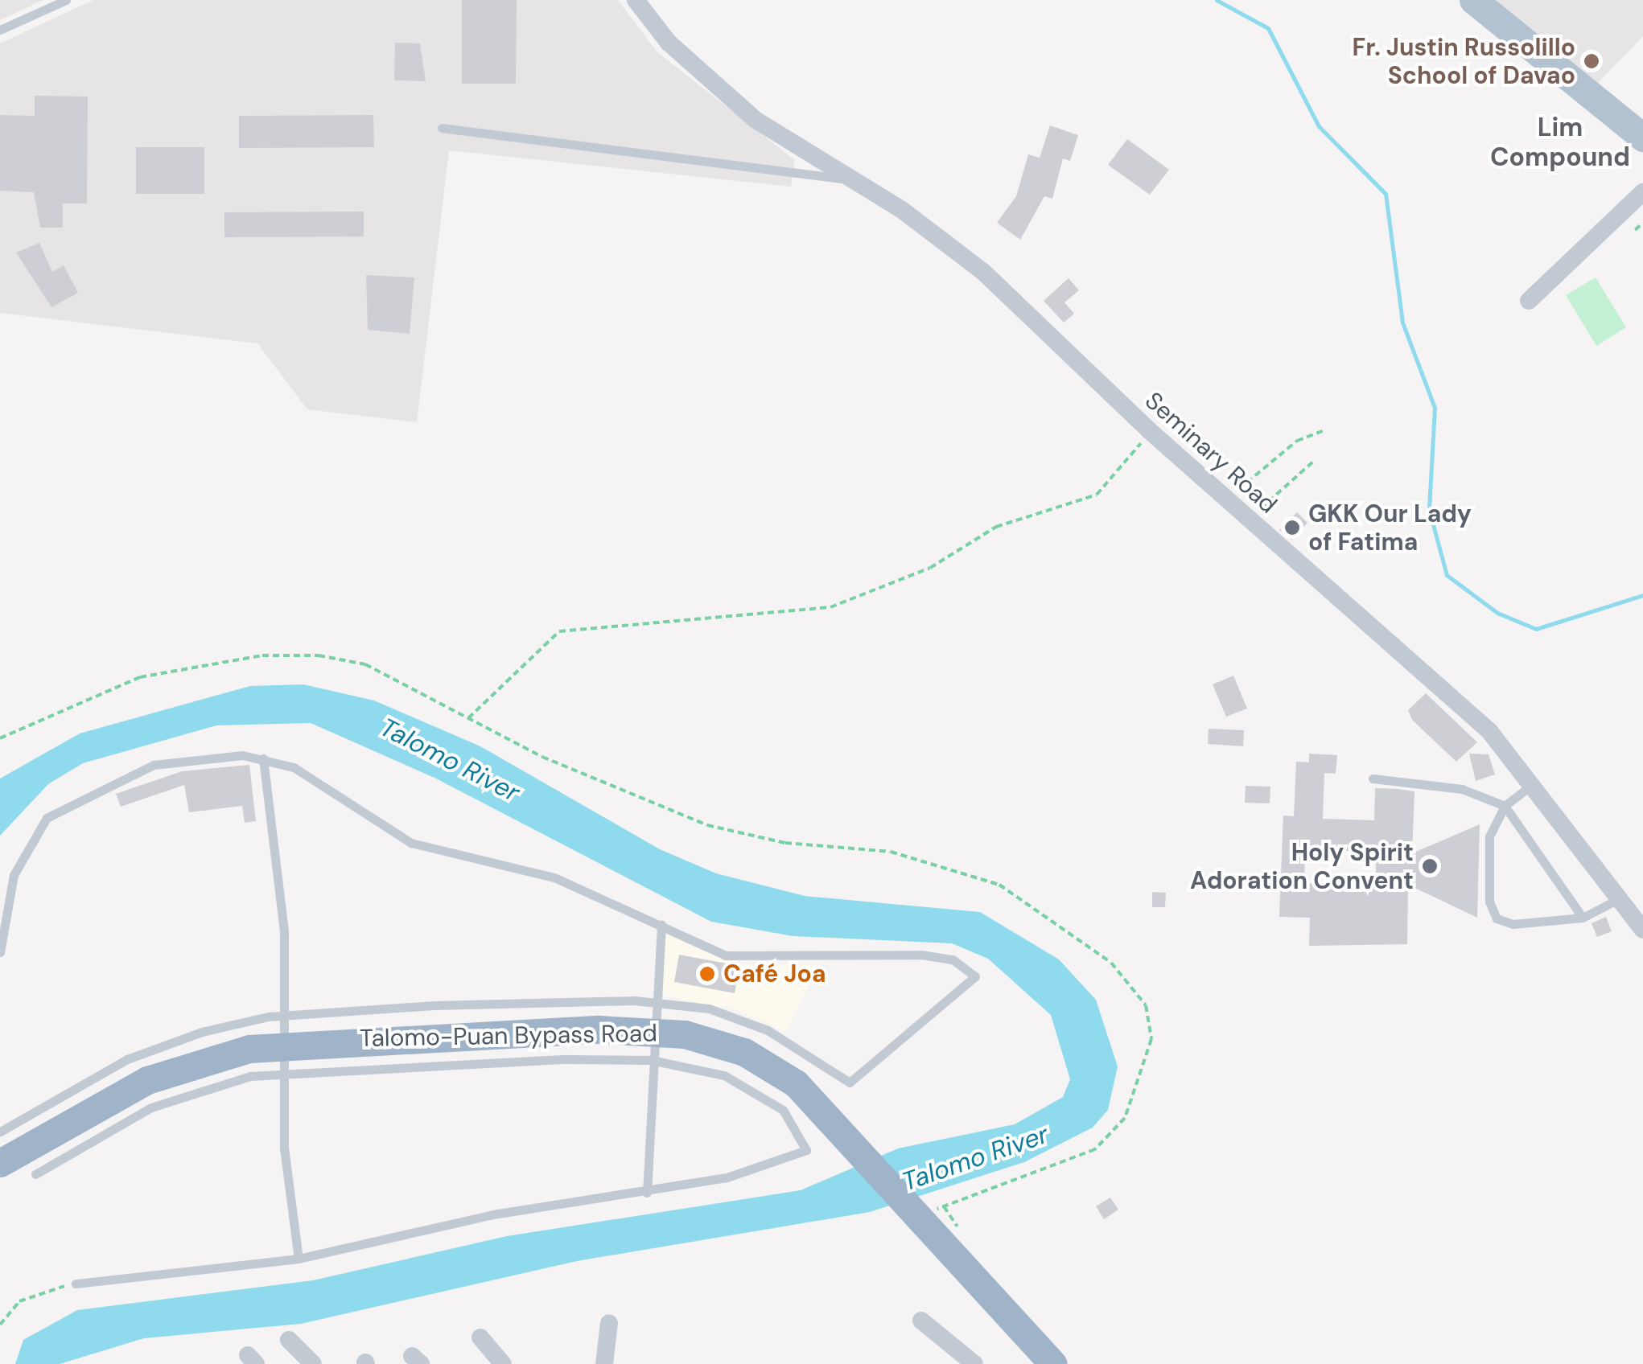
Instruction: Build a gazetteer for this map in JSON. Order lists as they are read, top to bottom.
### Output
{
  "streets": {
    "highway": ["Talomo-Puan Bypass Road"],
    "street": ["Seminary Road"]
  },
  "districts": ["Lim Compound"],
  "water": ["Talomo River"],
  "places": [
    "Fr. Justin Russolillo School of Davao",
    "GKK Our Lady of Fatima",
    "Holy Spirit Adoration Convent",
    "Café Joa"
  ]
}
